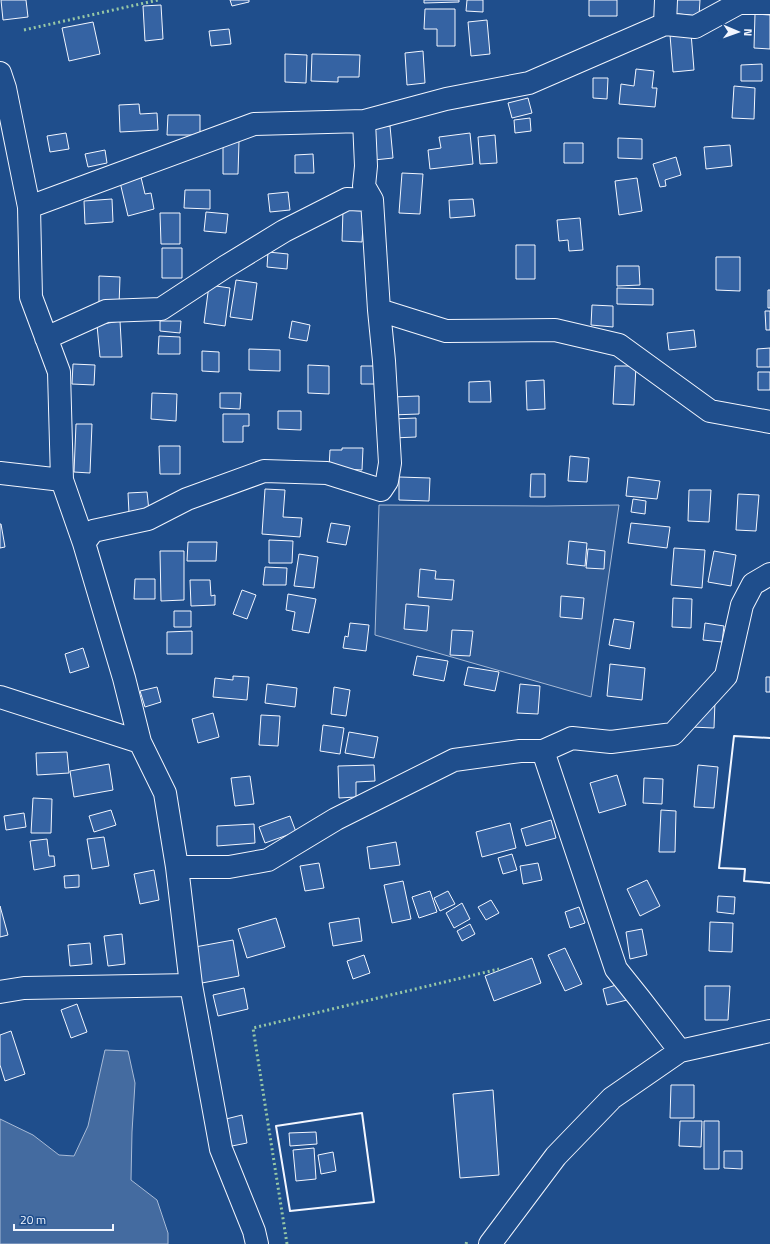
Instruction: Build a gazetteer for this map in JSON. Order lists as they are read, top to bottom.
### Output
{
  "scale_bar": "20 m",
  "north": "right"
}
